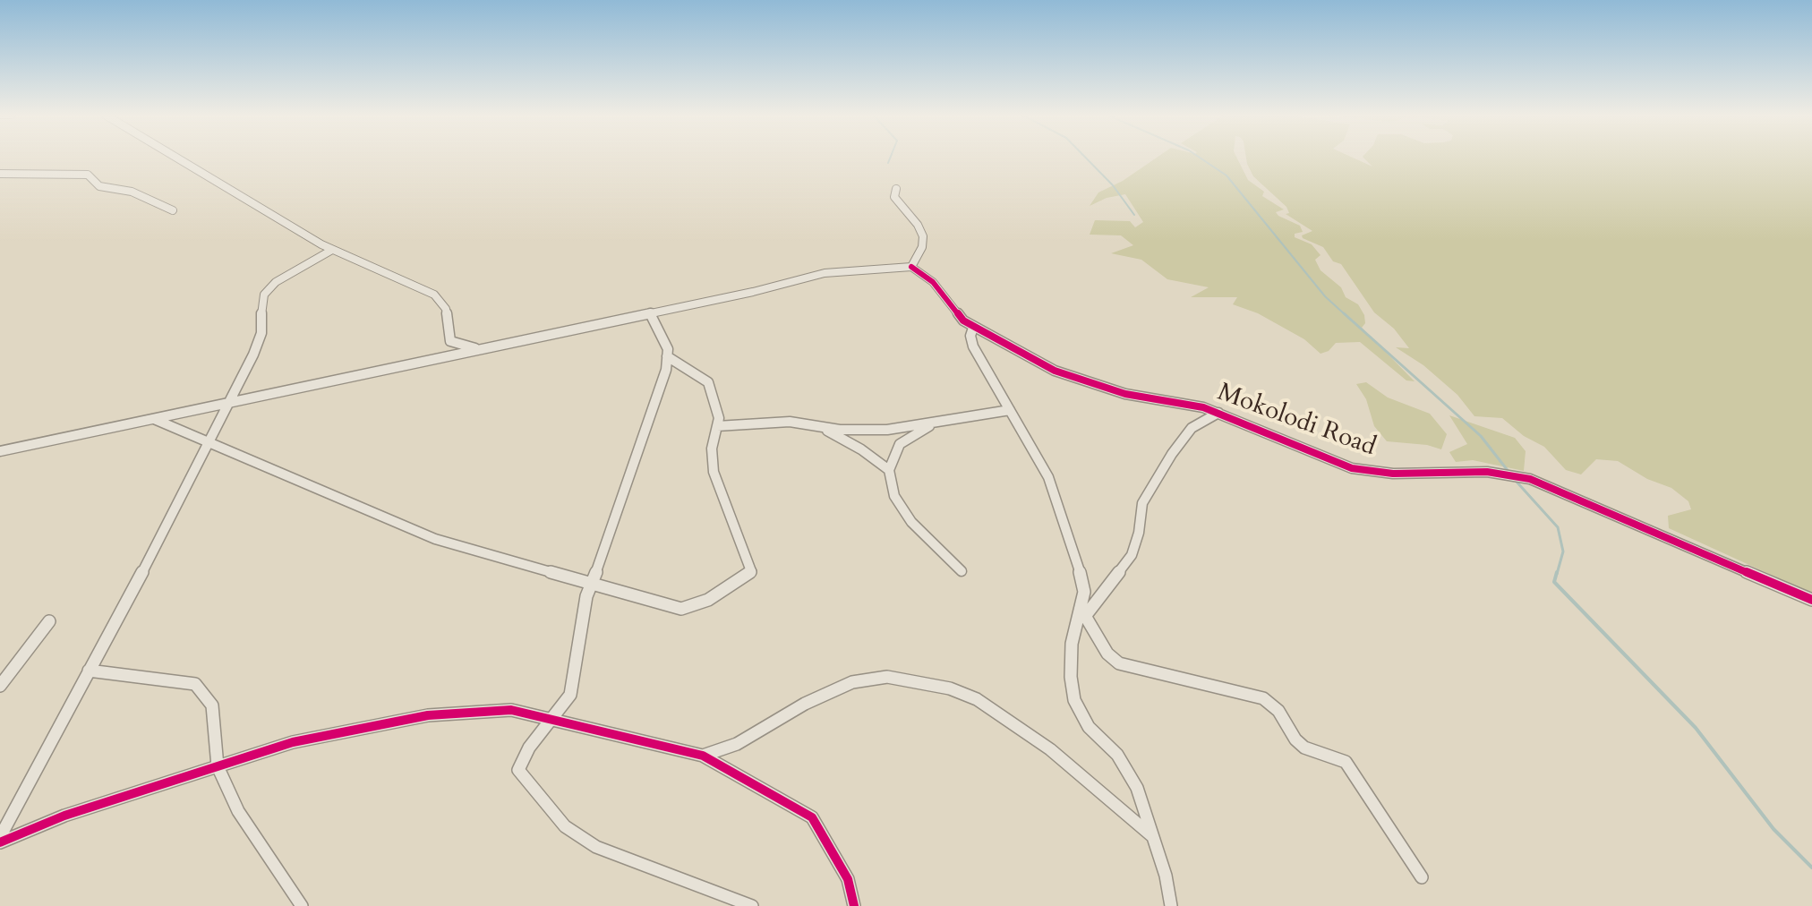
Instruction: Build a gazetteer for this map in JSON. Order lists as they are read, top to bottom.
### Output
{
  "streets": {
    "street": ["Mokolodi Road"]
  }
}
